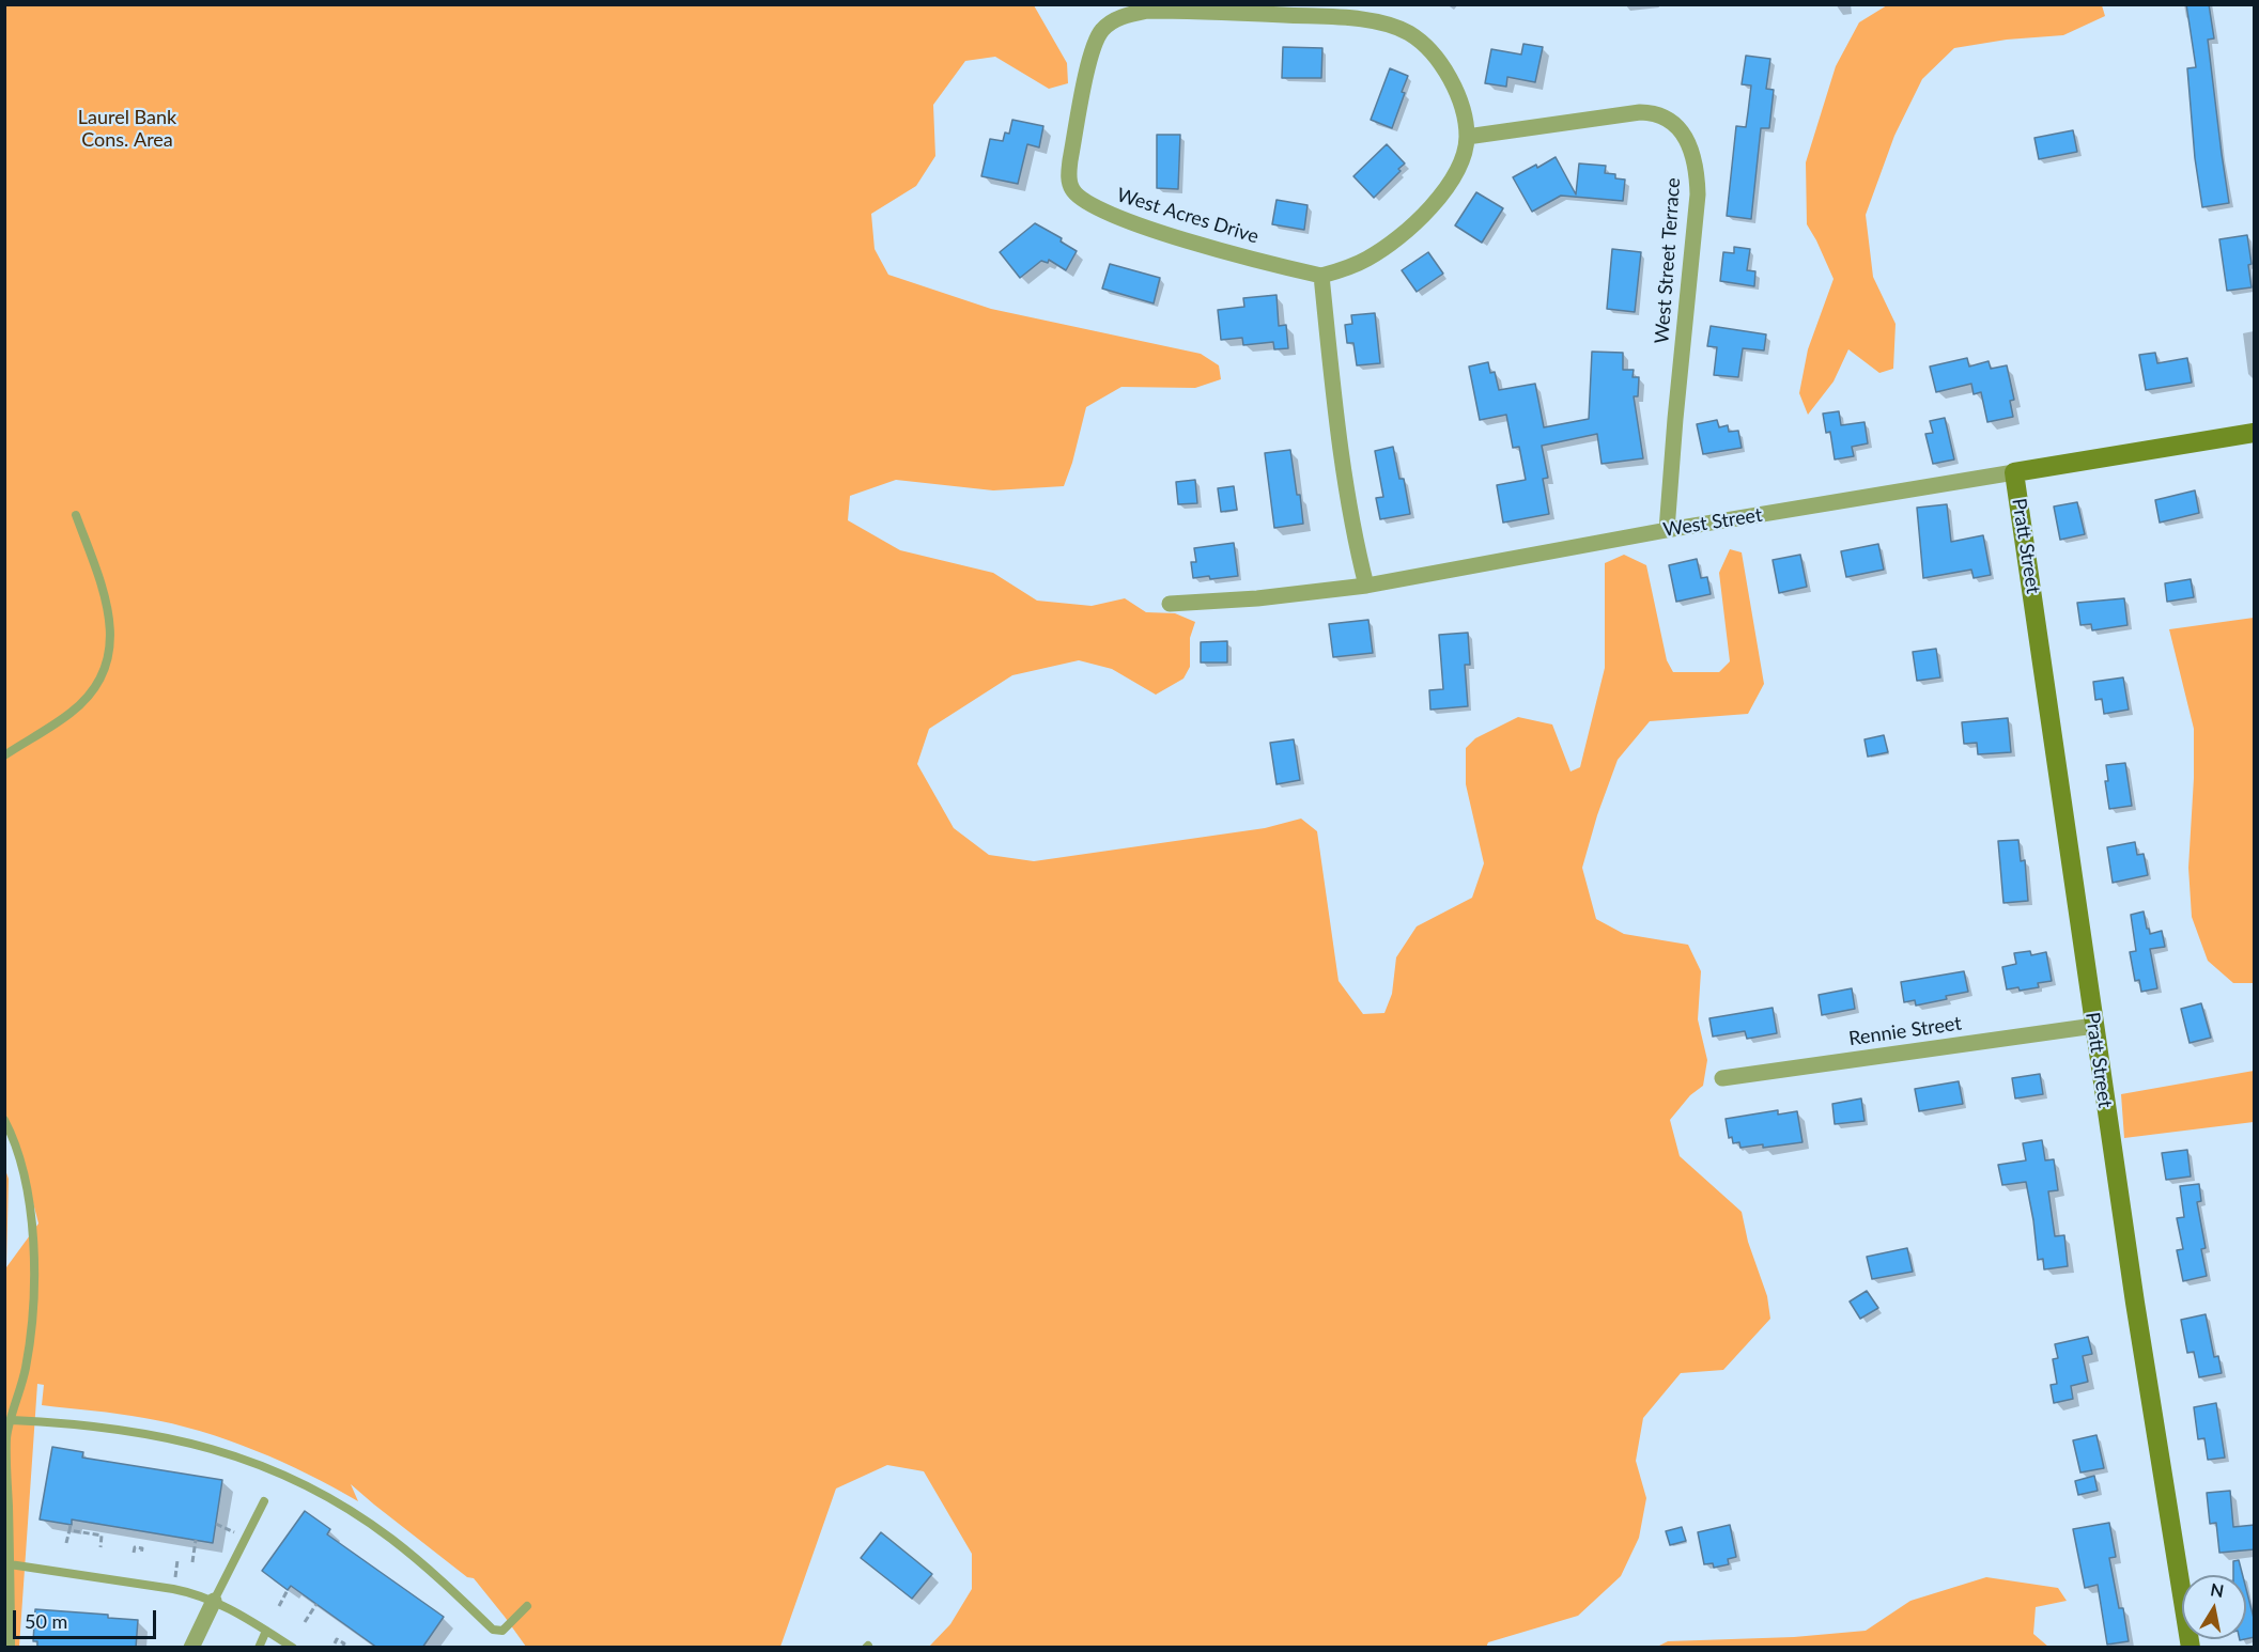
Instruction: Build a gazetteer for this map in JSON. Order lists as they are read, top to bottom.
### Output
{
  "streets": {
    "street": [
      "West Acres Drive",
      "West Street Terrace",
      "West Street",
      "Pratt Street",
      "Rennie Street"
    ]
  },
  "crossings": [
    ["West Acres Drive", "West Street Terrace"],
    ["West Street Terrace", "West Street"],
    ["West Street", "Pratt Street"],
    ["Pratt Street", "Rennie Street"]
  ],
  "parks": ["Laurel Bank Cons. Area"],
  "scale_bar": "50 m",
  "north": "top"
}
